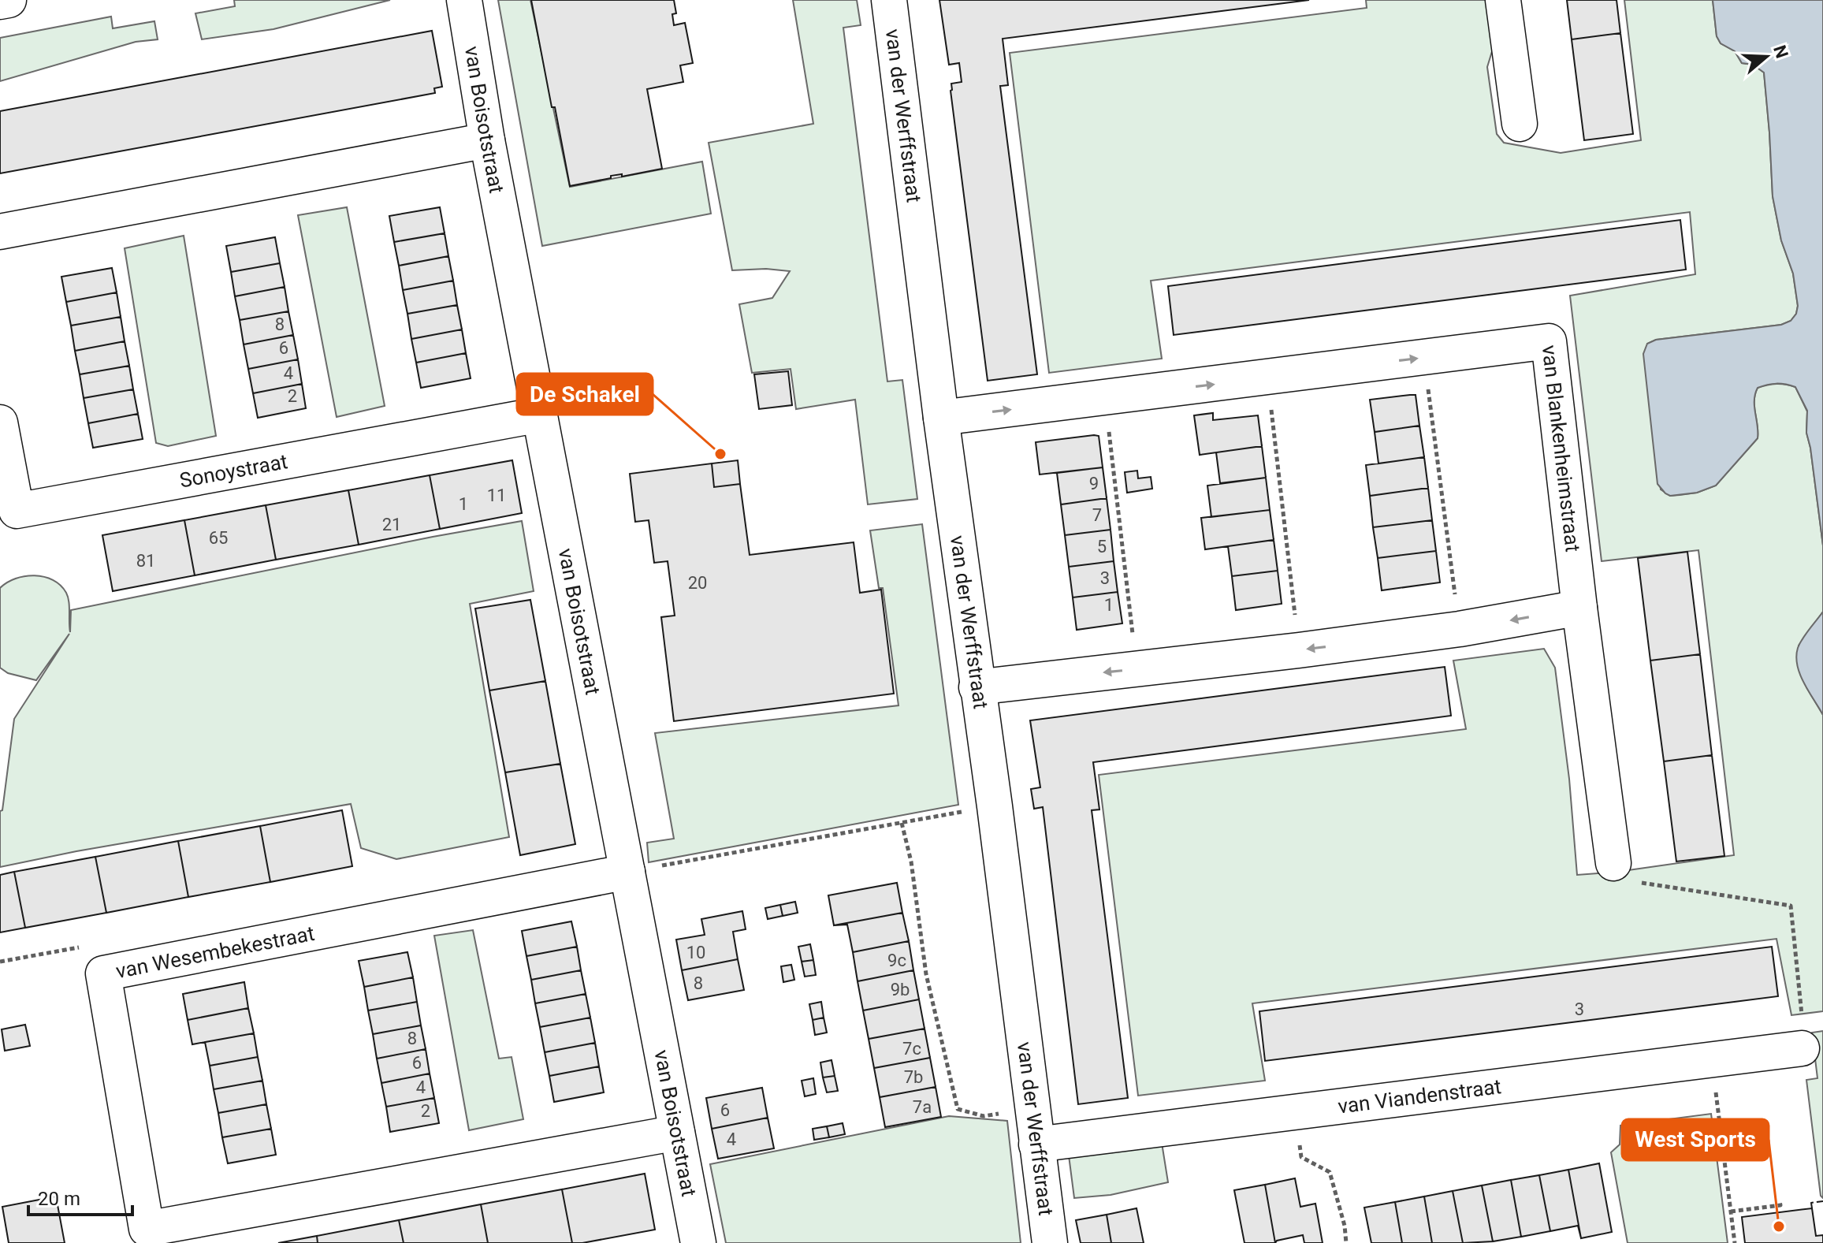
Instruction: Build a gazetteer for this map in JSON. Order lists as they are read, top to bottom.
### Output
{
  "streets": {
    "street": [
      "van der Werffstraat",
      "van Boisotstraat",
      "van Blankenheimstraat",
      "Sonoystraat",
      "van Wesembekestraat",
      "van Viandenstraat"
    ]
  },
  "crossings": [
    ["van der Werffstraat", "van Blankenheimstraat"],
    ["van der Werffstraat", "van Viandenstraat"],
    ["van Boisotstraat", "Sonoystraat"],
    ["van Boisotstraat", "van Wesembekestraat"]
  ],
  "places": ["De Schakel", "West Sports"],
  "house_numbers": [
    "8",
    "6",
    "4",
    "2",
    "9",
    "11",
    "1",
    "7",
    "21",
    "65",
    "5",
    "81",
    "3",
    "20",
    "1",
    "10",
    "9c",
    "8",
    "9b",
    "3",
    "8",
    "7c",
    "6",
    "7b",
    "4",
    "7a",
    "6",
    "2",
    "4"
  ],
  "scale_bar": "20 m",
  "north": "right"
}
